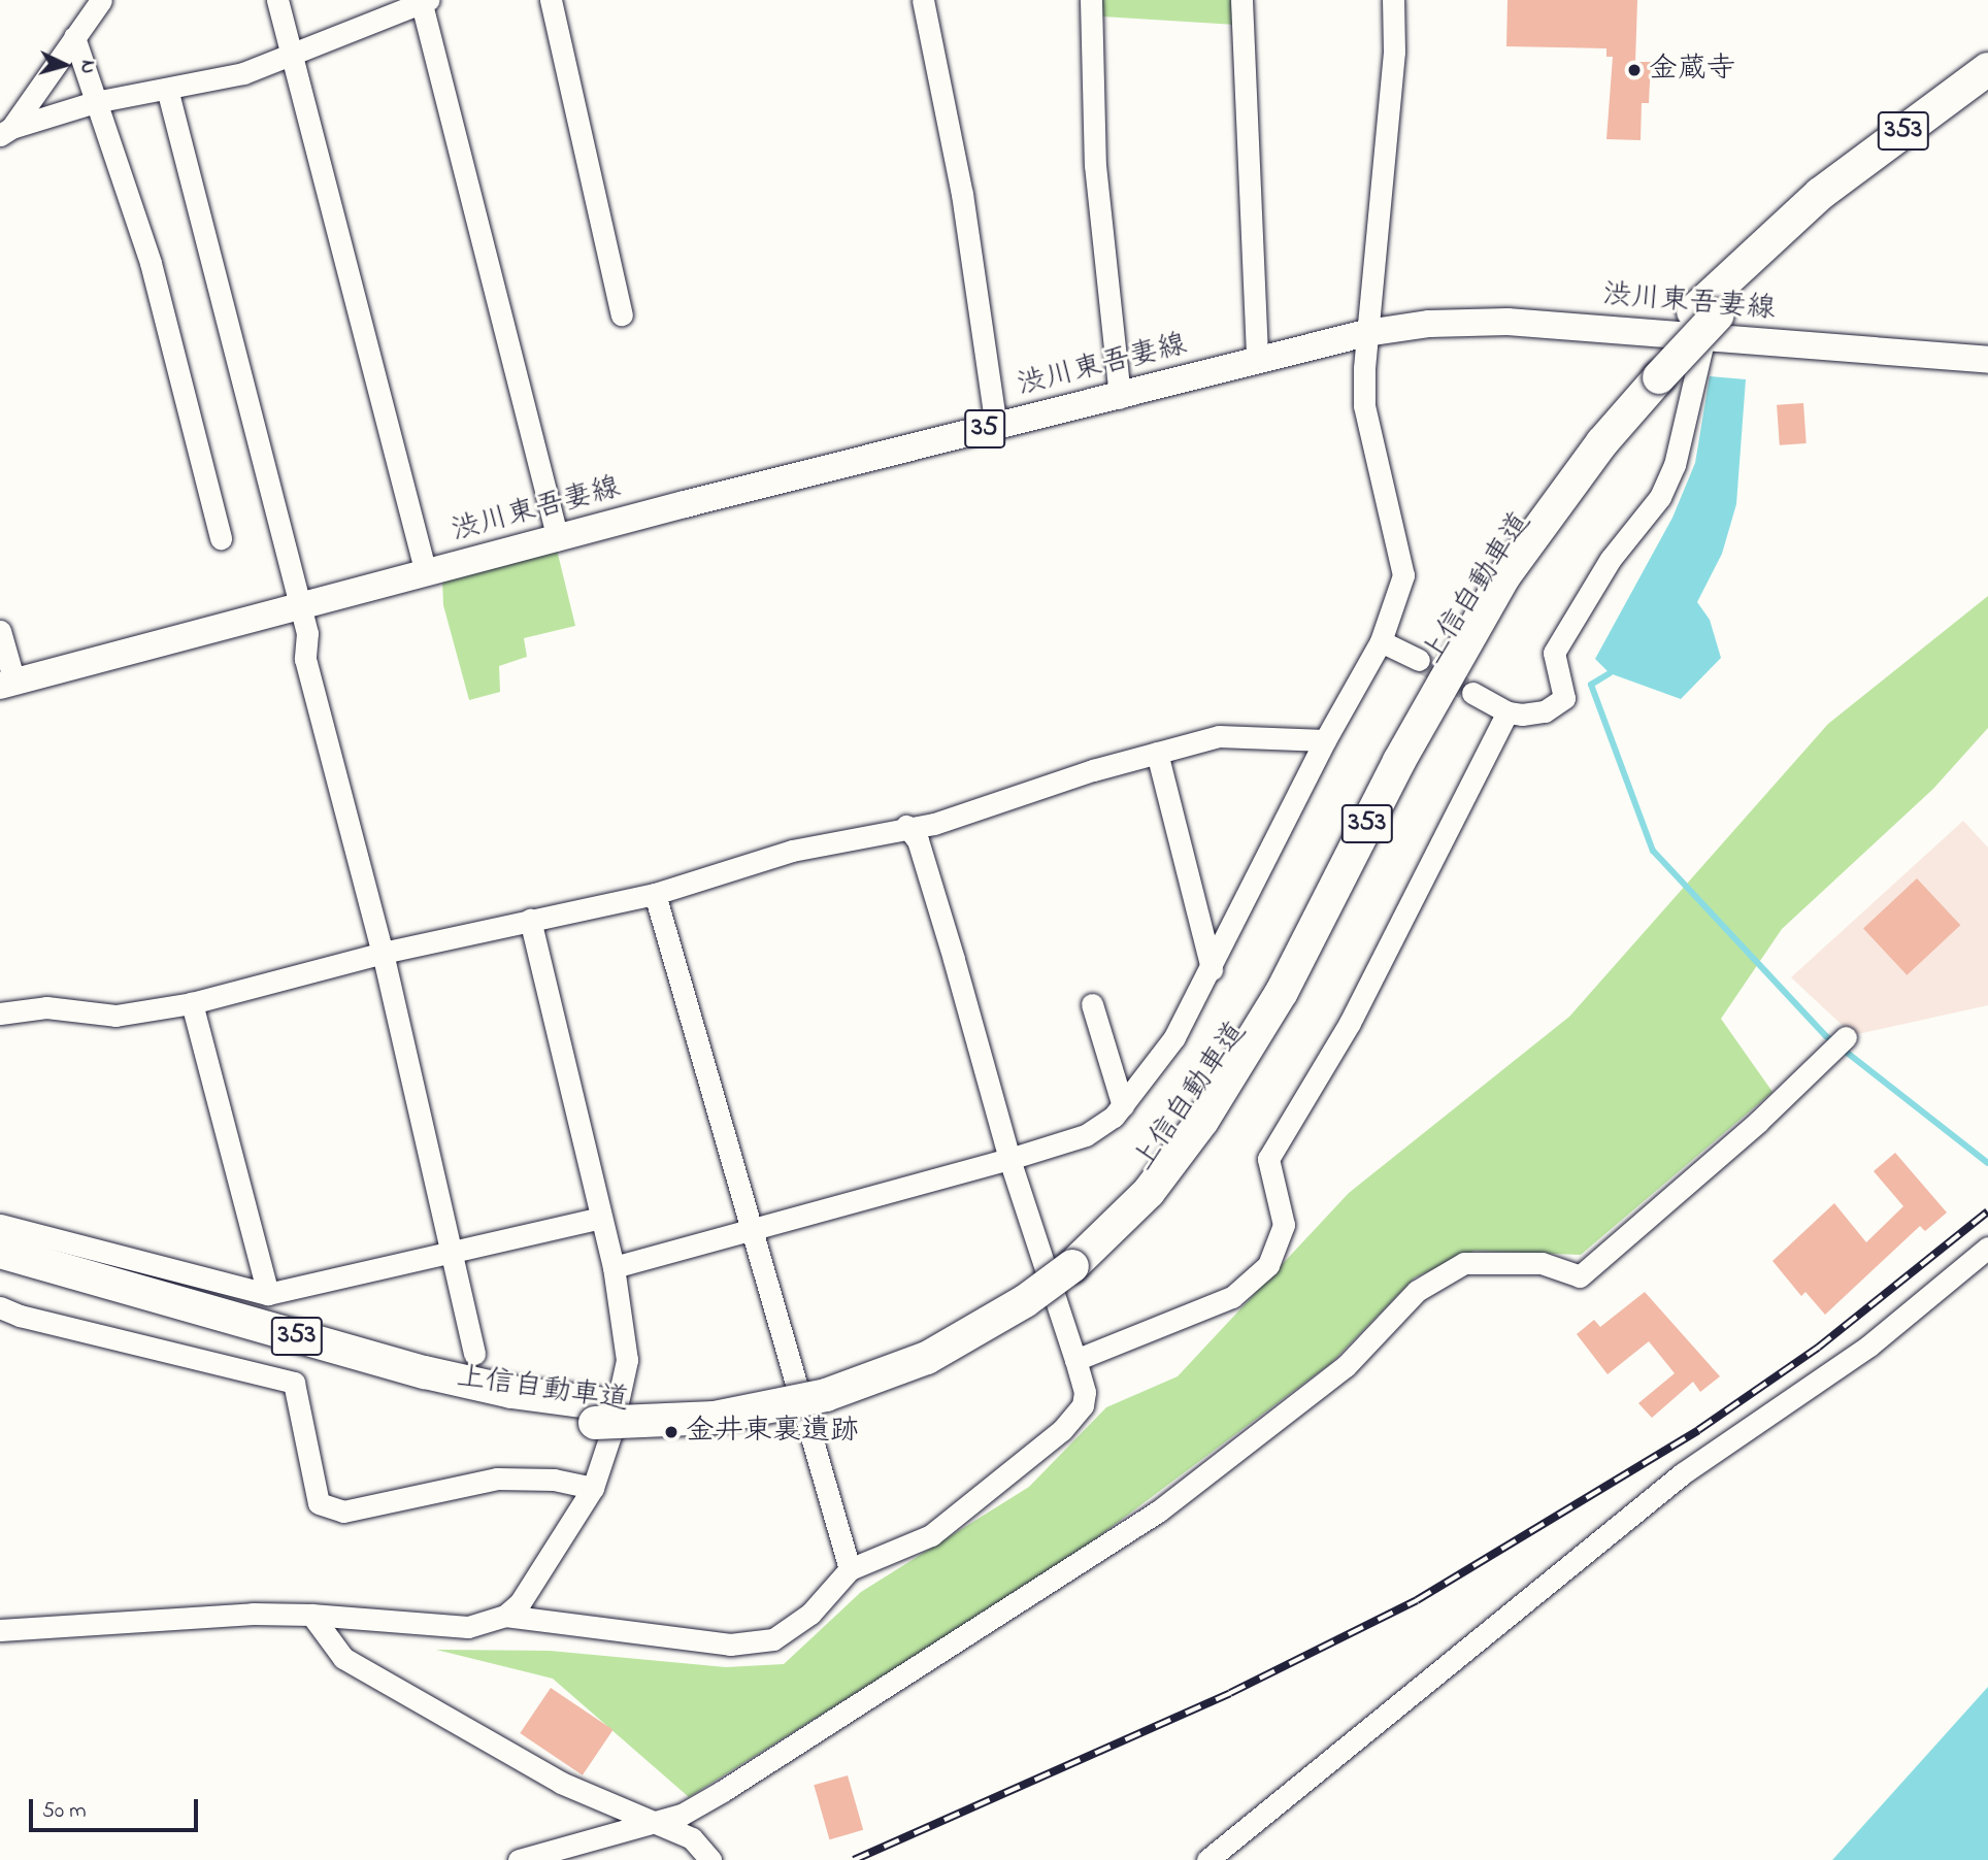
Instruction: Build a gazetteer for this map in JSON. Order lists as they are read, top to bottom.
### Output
{
  "streets": {
    "highway": ["353", "上信自動車道"],
    "main road": ["渋川東吾妻線", "35"]
  },
  "places": ["金蔵寺", "金井東裏遺跡"],
  "scale_bar": "50 m",
  "north": "right"
}
